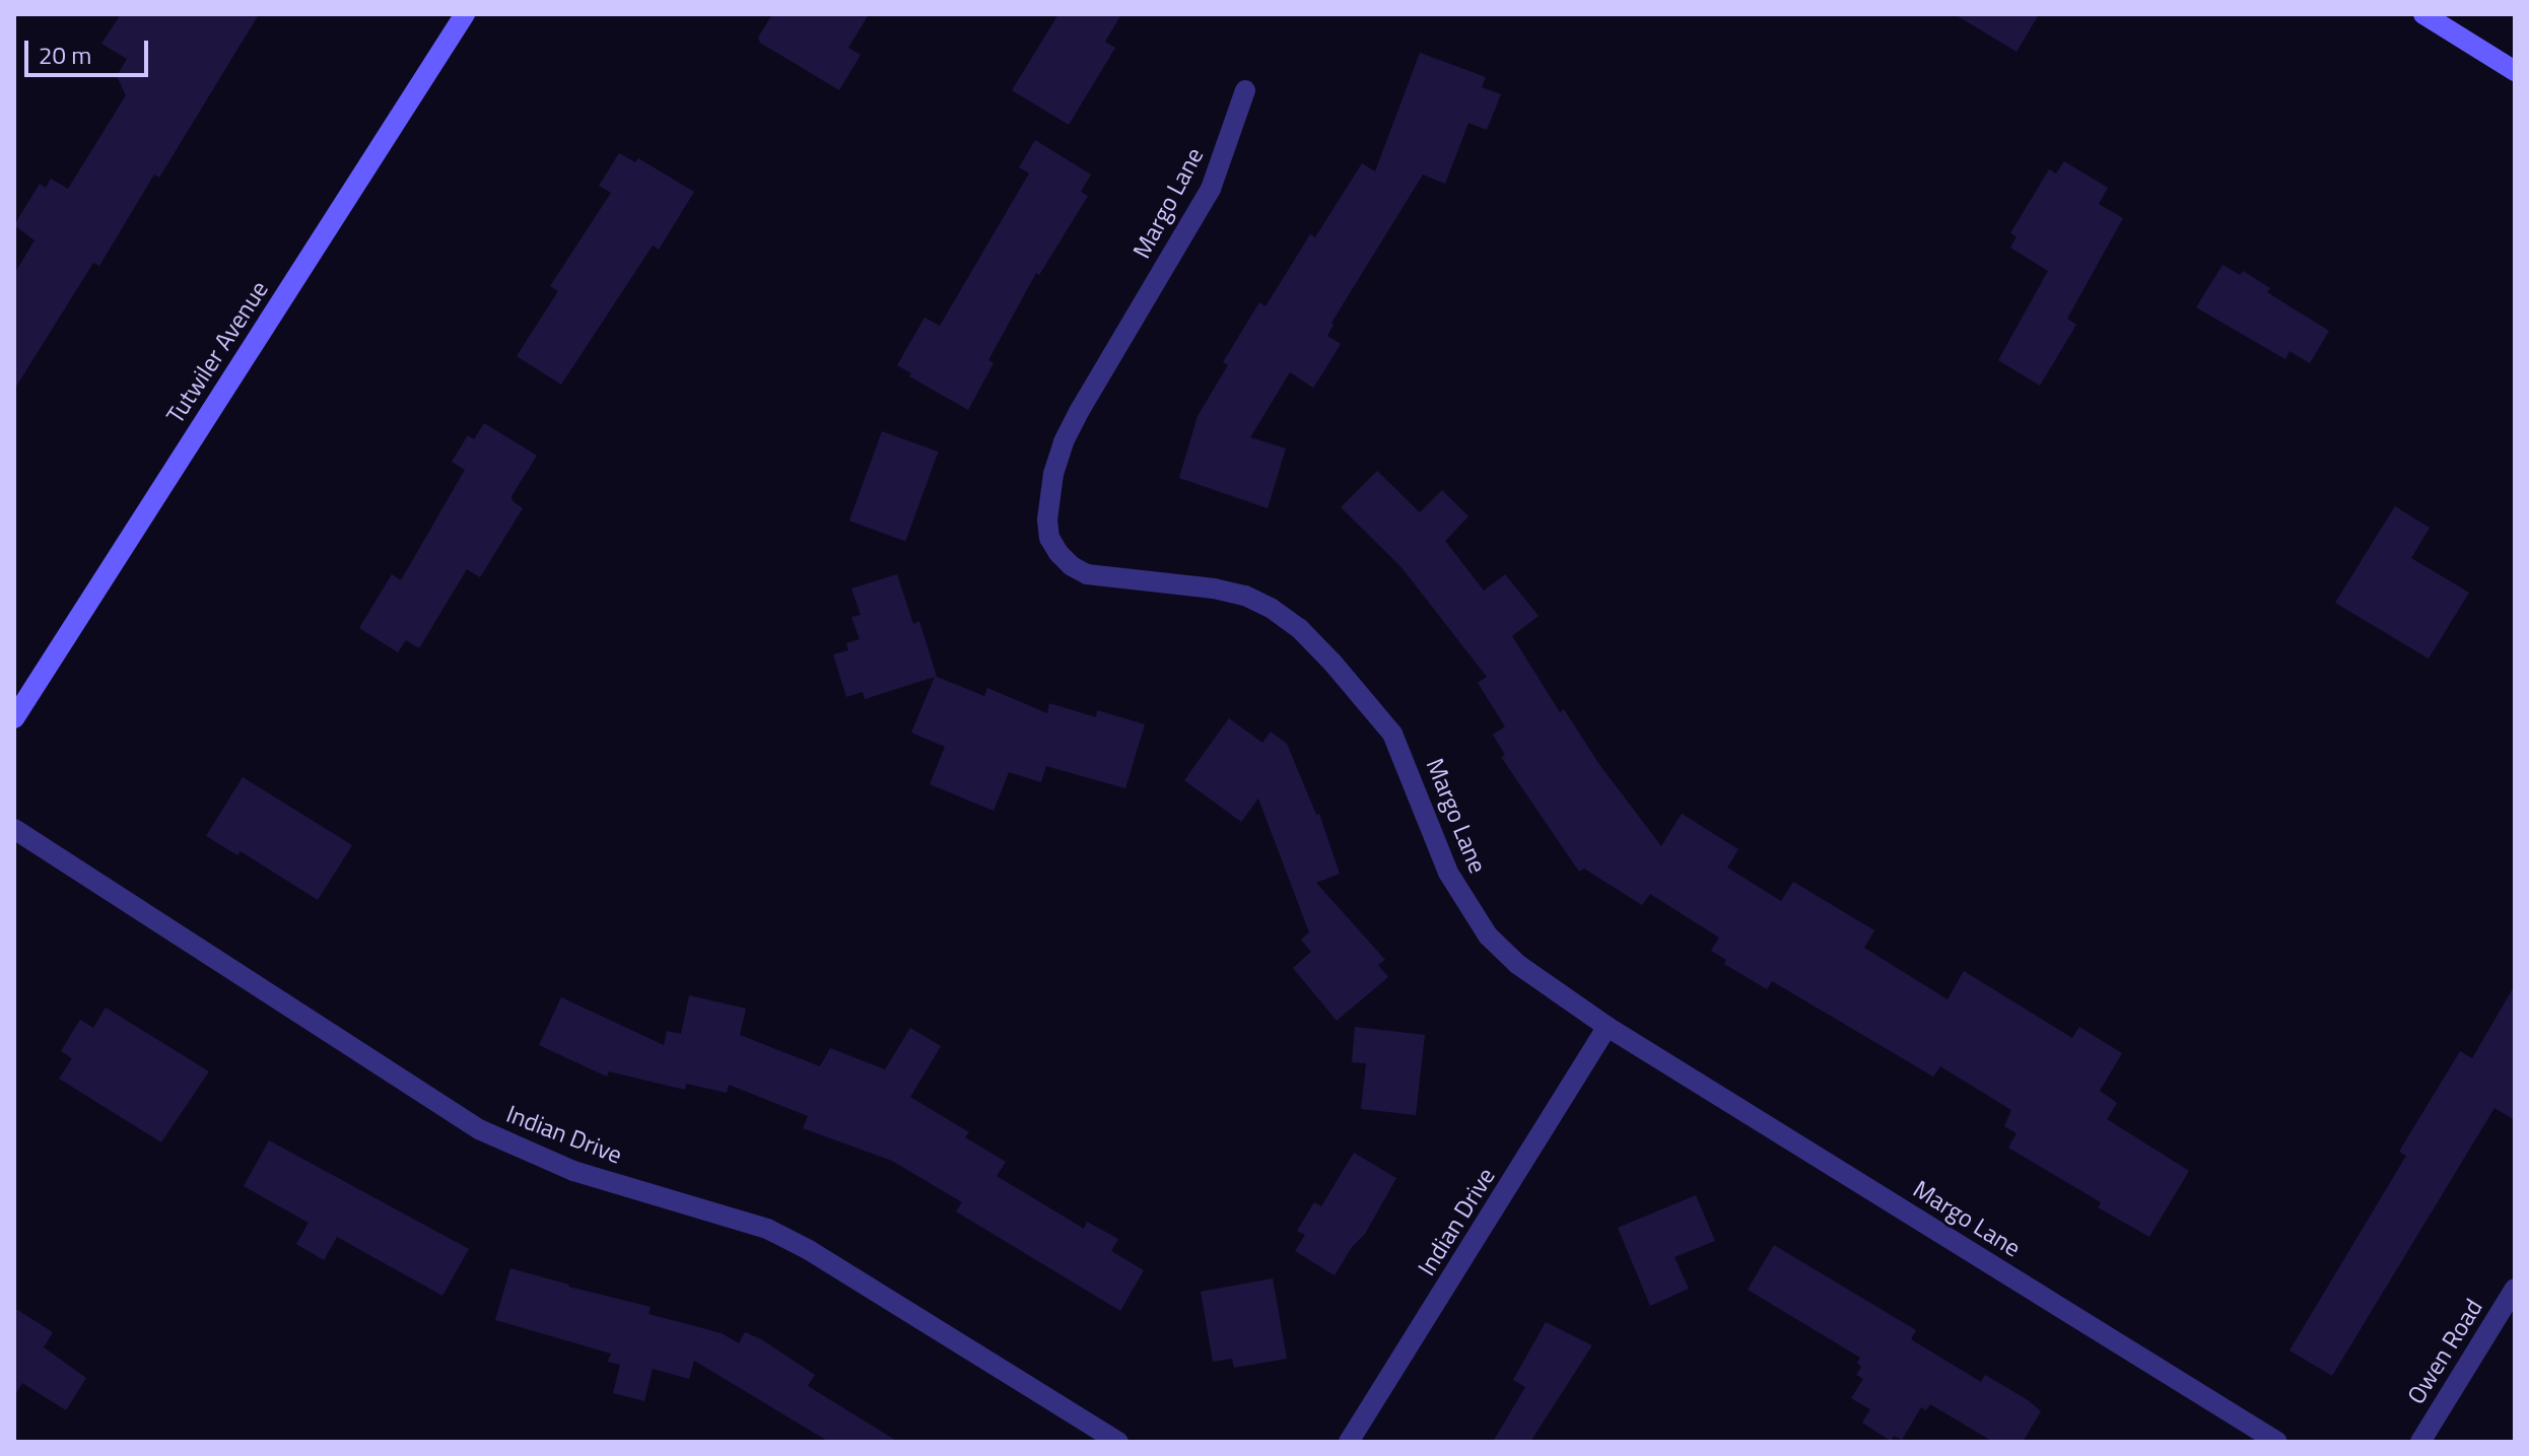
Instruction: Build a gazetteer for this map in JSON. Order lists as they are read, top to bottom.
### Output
{
  "streets": {
    "street": [
      "Margo Lane",
      "Tutwiler Avenue",
      "Indian Drive",
      "Owen Road"
    ]
  },
  "crossings": [
    ["Margo Lane", "Indian Drive"]
  ],
  "scale_bar": "20 m"
}
